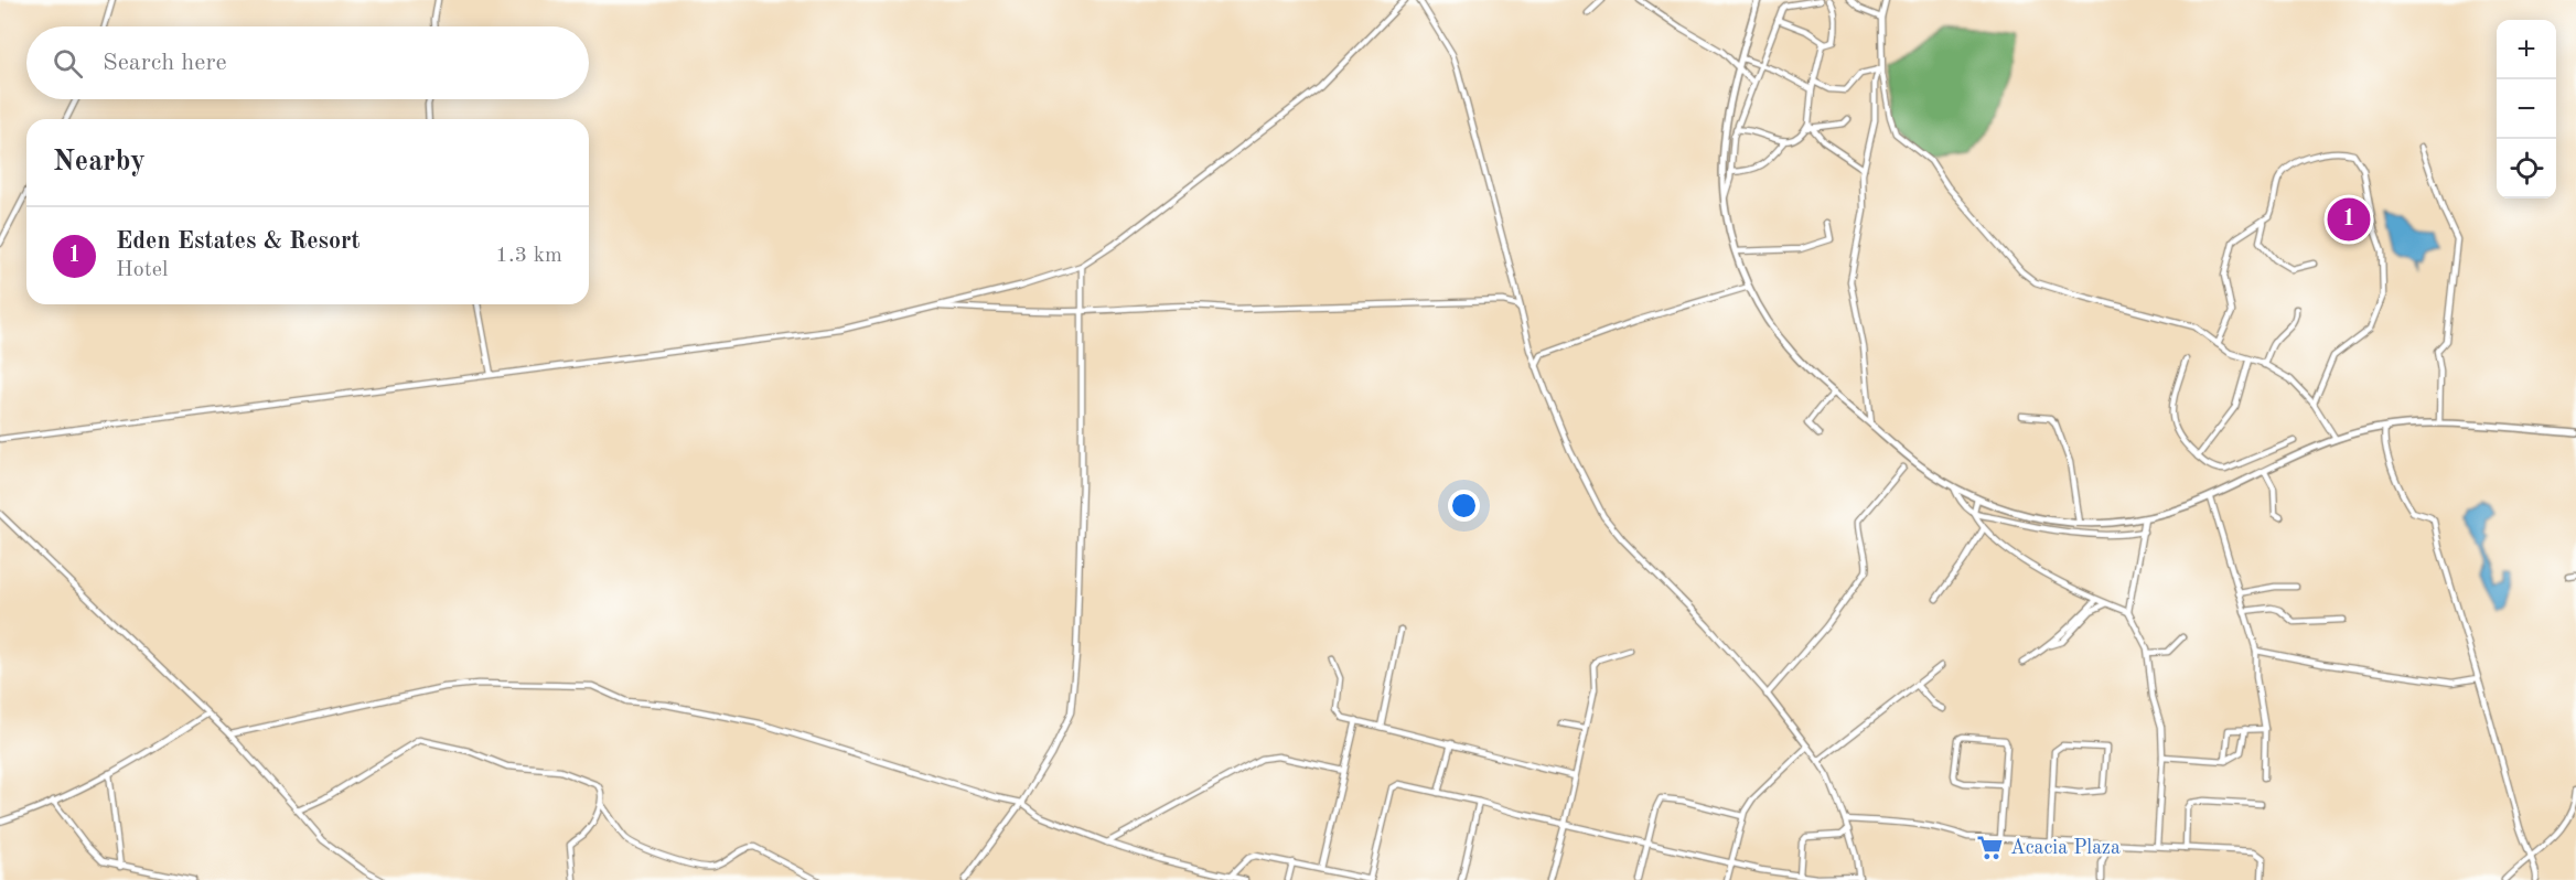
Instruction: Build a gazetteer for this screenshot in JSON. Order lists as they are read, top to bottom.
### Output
{
  "places": {
    "supermarket": ["Acacia Plaza"]
  },
  "page": {
    "map_buttons": ["+", "−"],
    "search": "Search here",
    "heading": "Nearby",
    "pins": "1",
    "list": [
      {
        "mark": "1",
        "name": "Eden Estates & Resort",
        "note": "Hotel",
        "value": "1.3 km"
      }
    ]
  }
}
